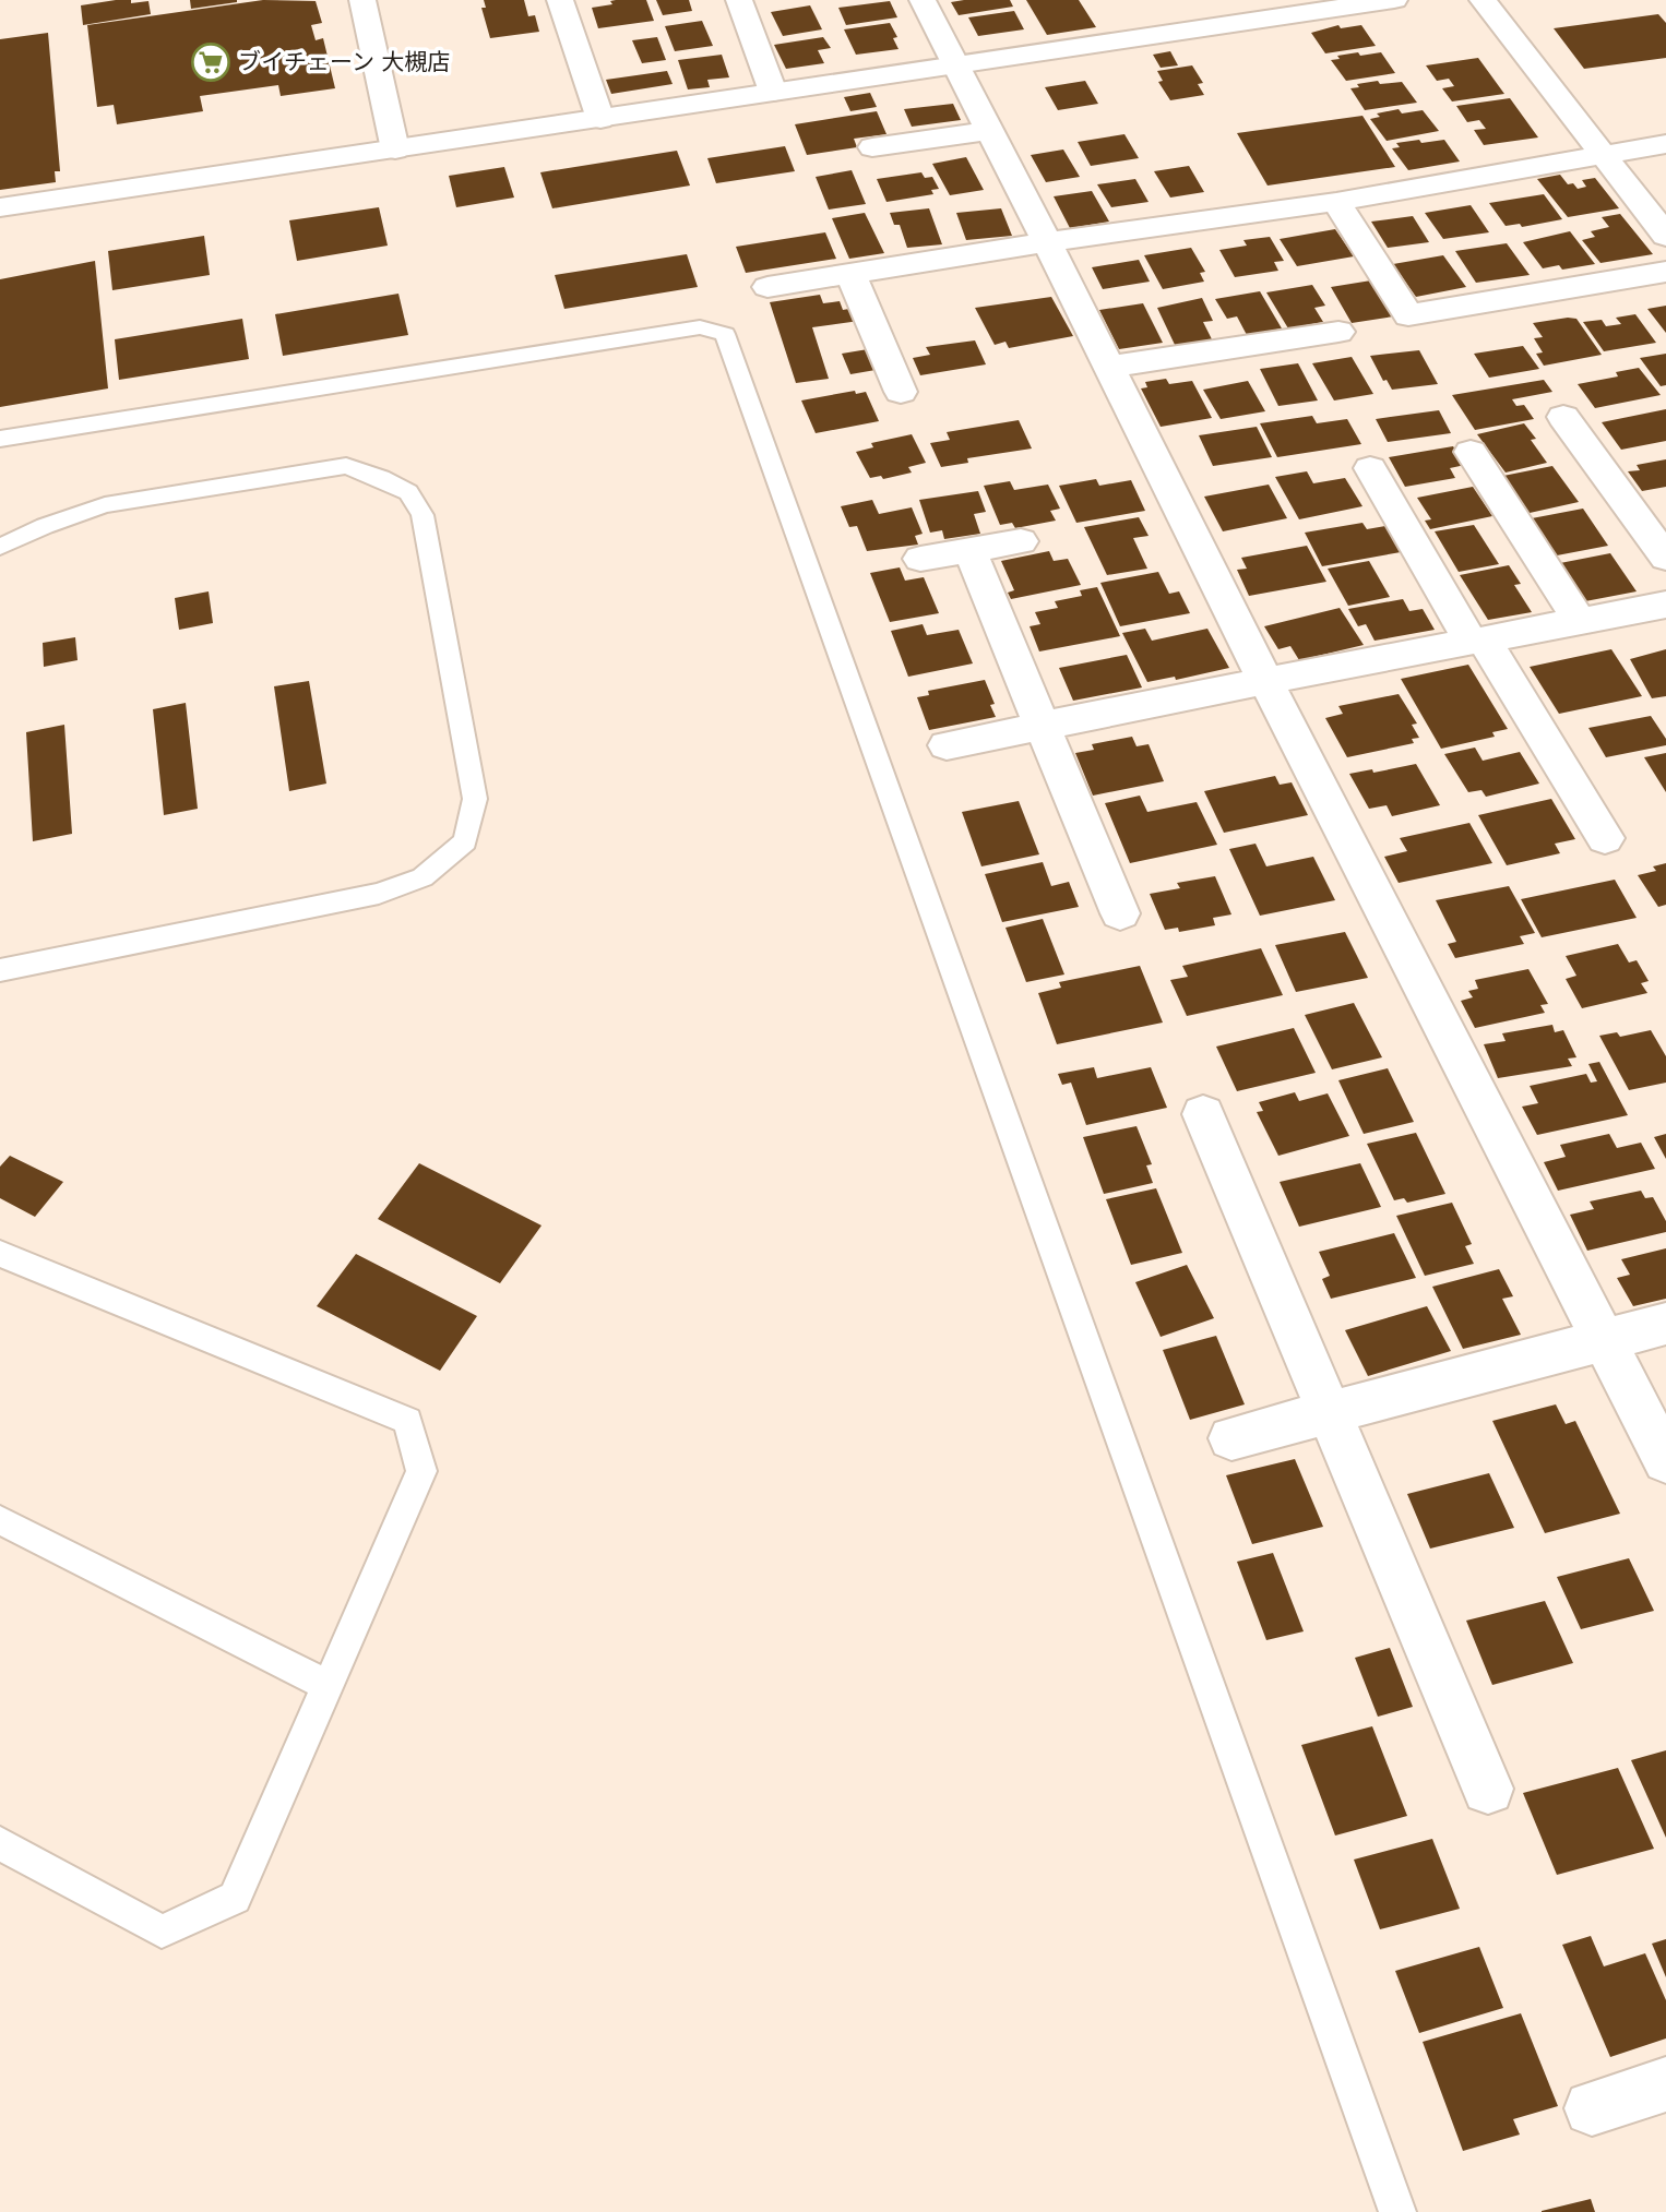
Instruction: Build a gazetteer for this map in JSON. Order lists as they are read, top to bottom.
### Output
{
  "places": {
    "supermarket": ["ブイチェーン 大槻店"]
  }
}
